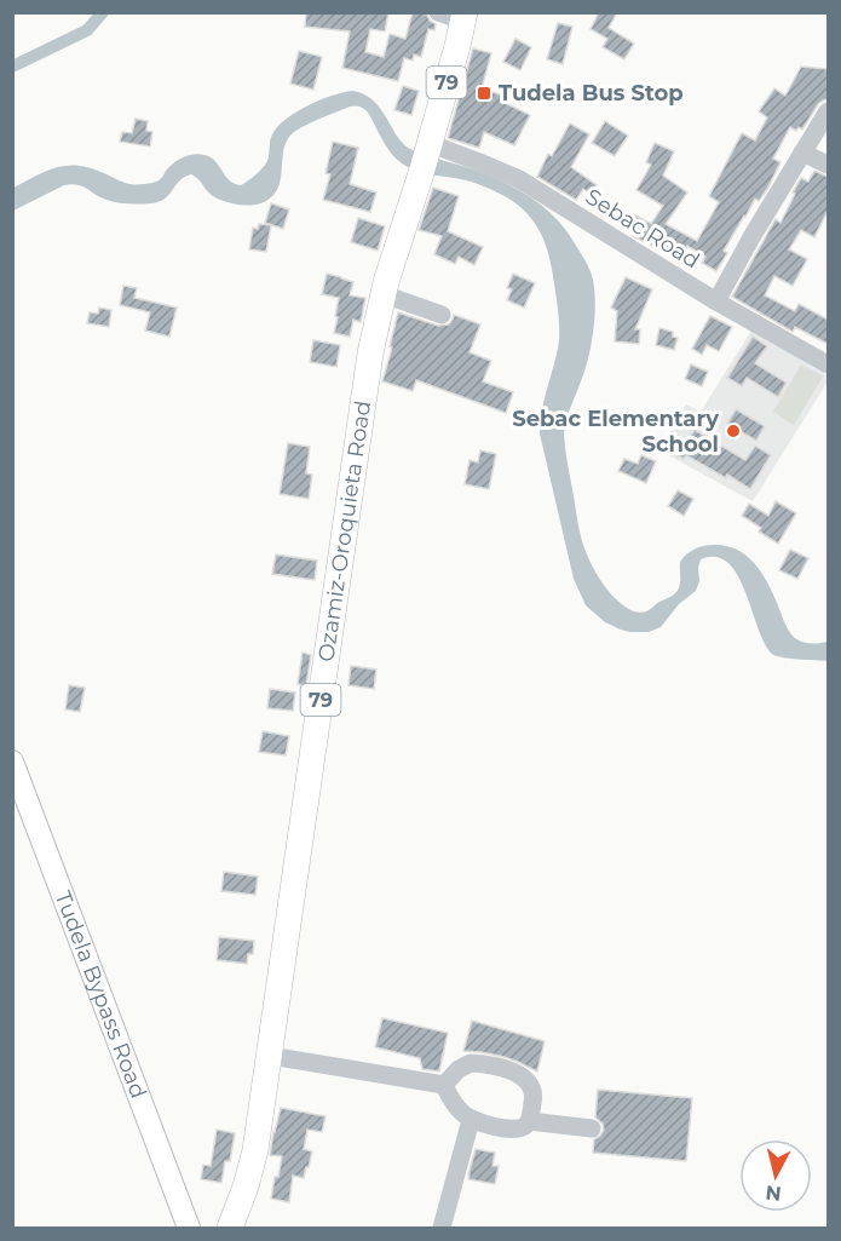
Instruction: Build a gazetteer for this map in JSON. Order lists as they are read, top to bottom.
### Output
{
  "streets": {
    "highway": ["79", "Ozamiz-Oroquieta Road"],
    "main road": ["Tudela Bypass Road"],
    "street": ["Sebac Road"]
  },
  "crossings": [
    ["Sebac Road", "Ozamiz-Oroquieta Road"]
  ],
  "places": {
    "transit": ["Tudela Bus Stop"],
    "other": ["Sebac Elementary School"]
  },
  "north": "bottom"
}
